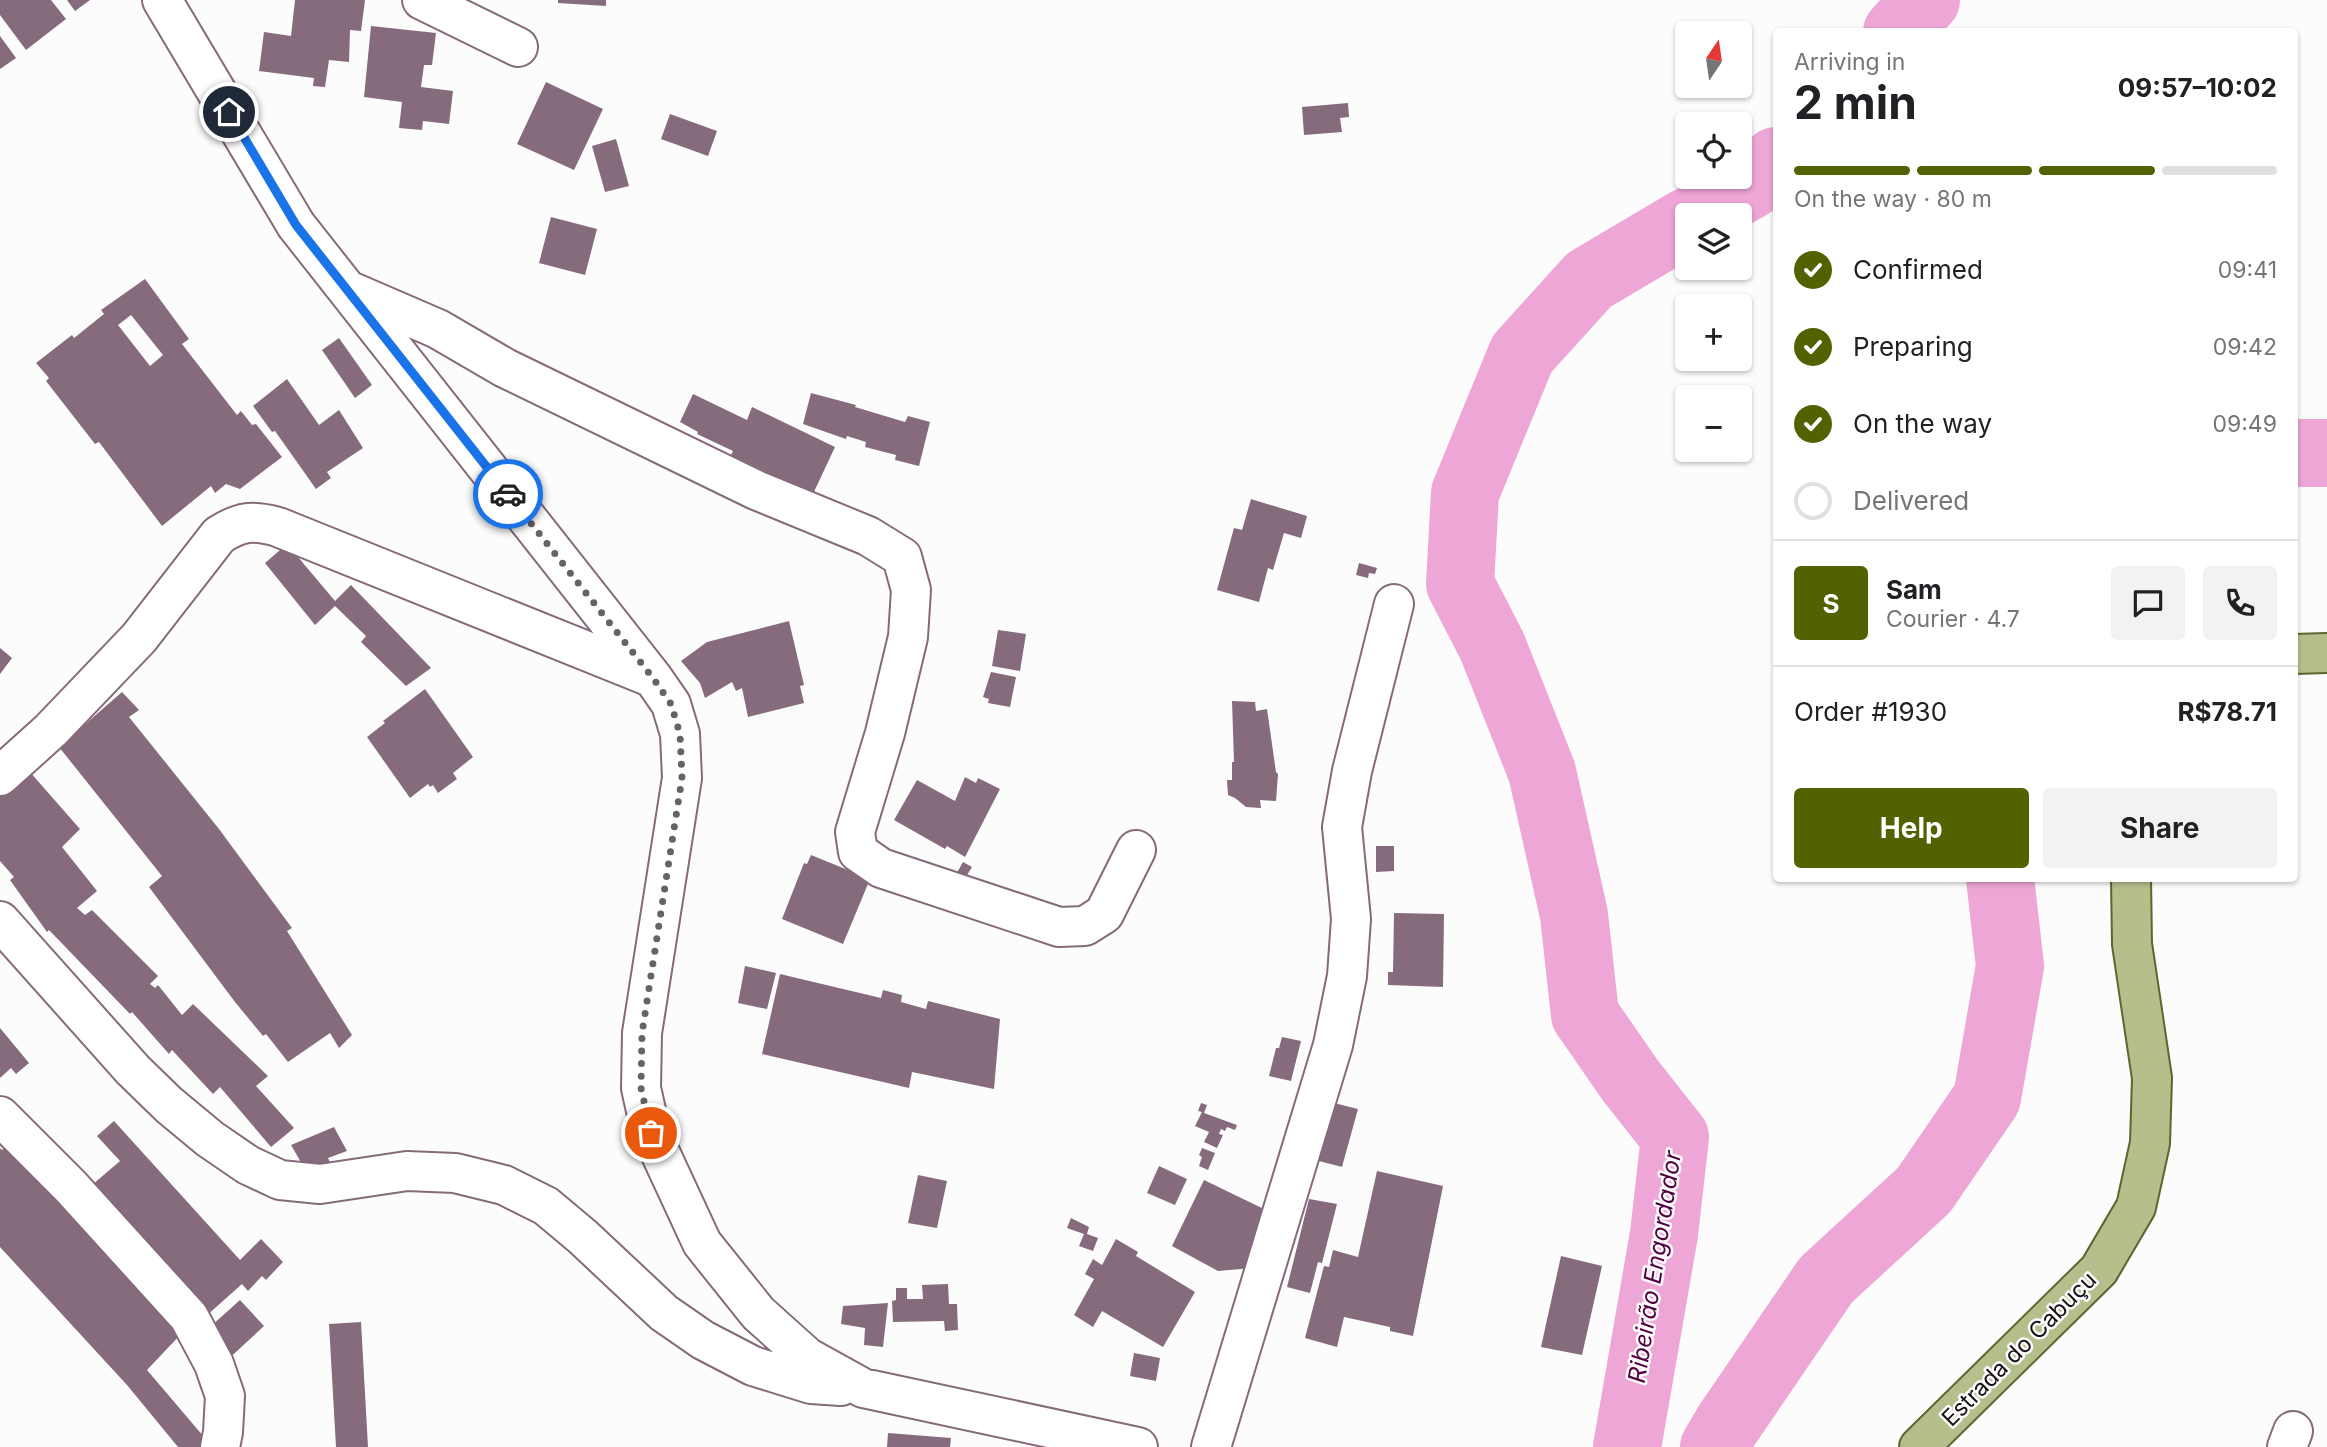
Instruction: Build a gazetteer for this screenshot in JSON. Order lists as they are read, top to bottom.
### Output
{
  "streets": {
    "main road": ["Estrada do Cabuçu"]
  },
  "water": ["Ribeirão Engordador"],
  "north": "top",
  "page": {
    "map_buttons": ["+", "−"],
    "heading": ["2 min", "Arriving in", "09:57–10:02"],
    "panel": [
      "Sam",
      "Courier · 4.7",
      "Order #1930",
      "R$78.71"
    ],
    "bar": "On the way · 80 m",
    "list": [
      ["Confirmed", "09:41"],
      ["Preparing", "09:42"],
      ["On the way", "09:49"],
      "Delivered"
    ],
    "round": "S",
    "buttons": ["Help", "Share"]
  }
}
